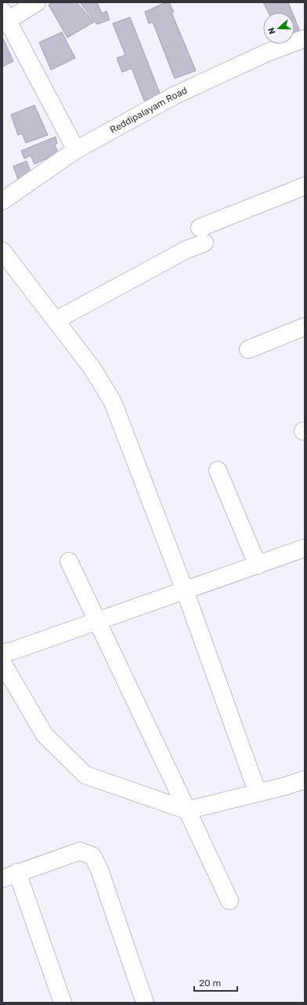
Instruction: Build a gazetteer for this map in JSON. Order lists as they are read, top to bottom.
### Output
{
  "streets": {
    "street": ["Reddipalayam Road"]
  },
  "scale_bar": "20 m",
  "north": "left"
}
